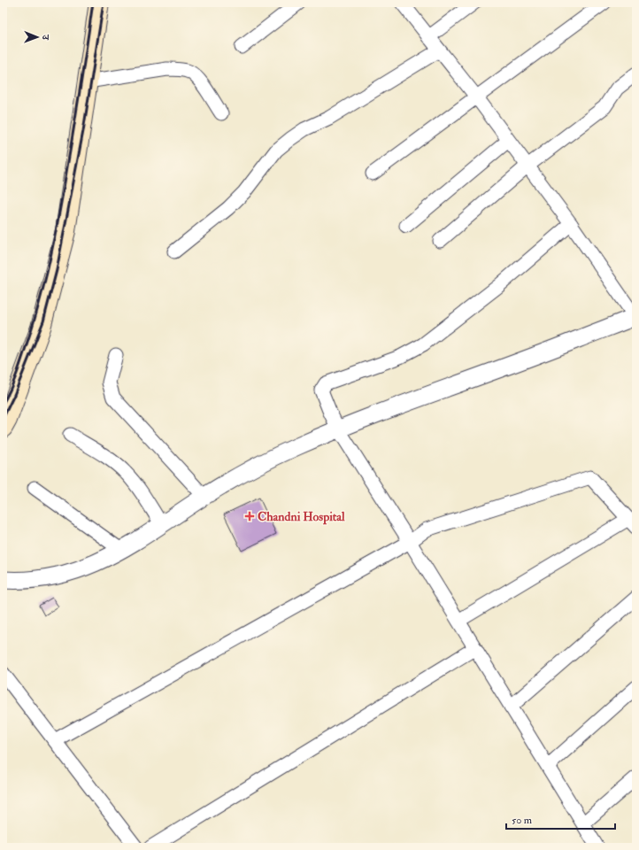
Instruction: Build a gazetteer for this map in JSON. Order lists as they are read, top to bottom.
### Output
{
  "places": {
    "health": ["Chandni Hospital"]
  },
  "scale_bar": "50 m",
  "north": "right"
}
